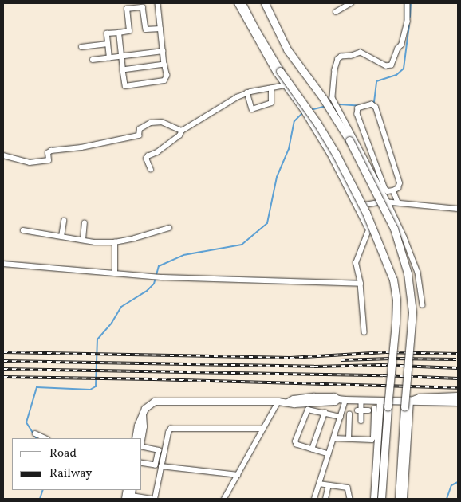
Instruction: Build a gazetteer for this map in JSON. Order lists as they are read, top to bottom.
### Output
{
  "legend": ["Road", "Railway"]
}
